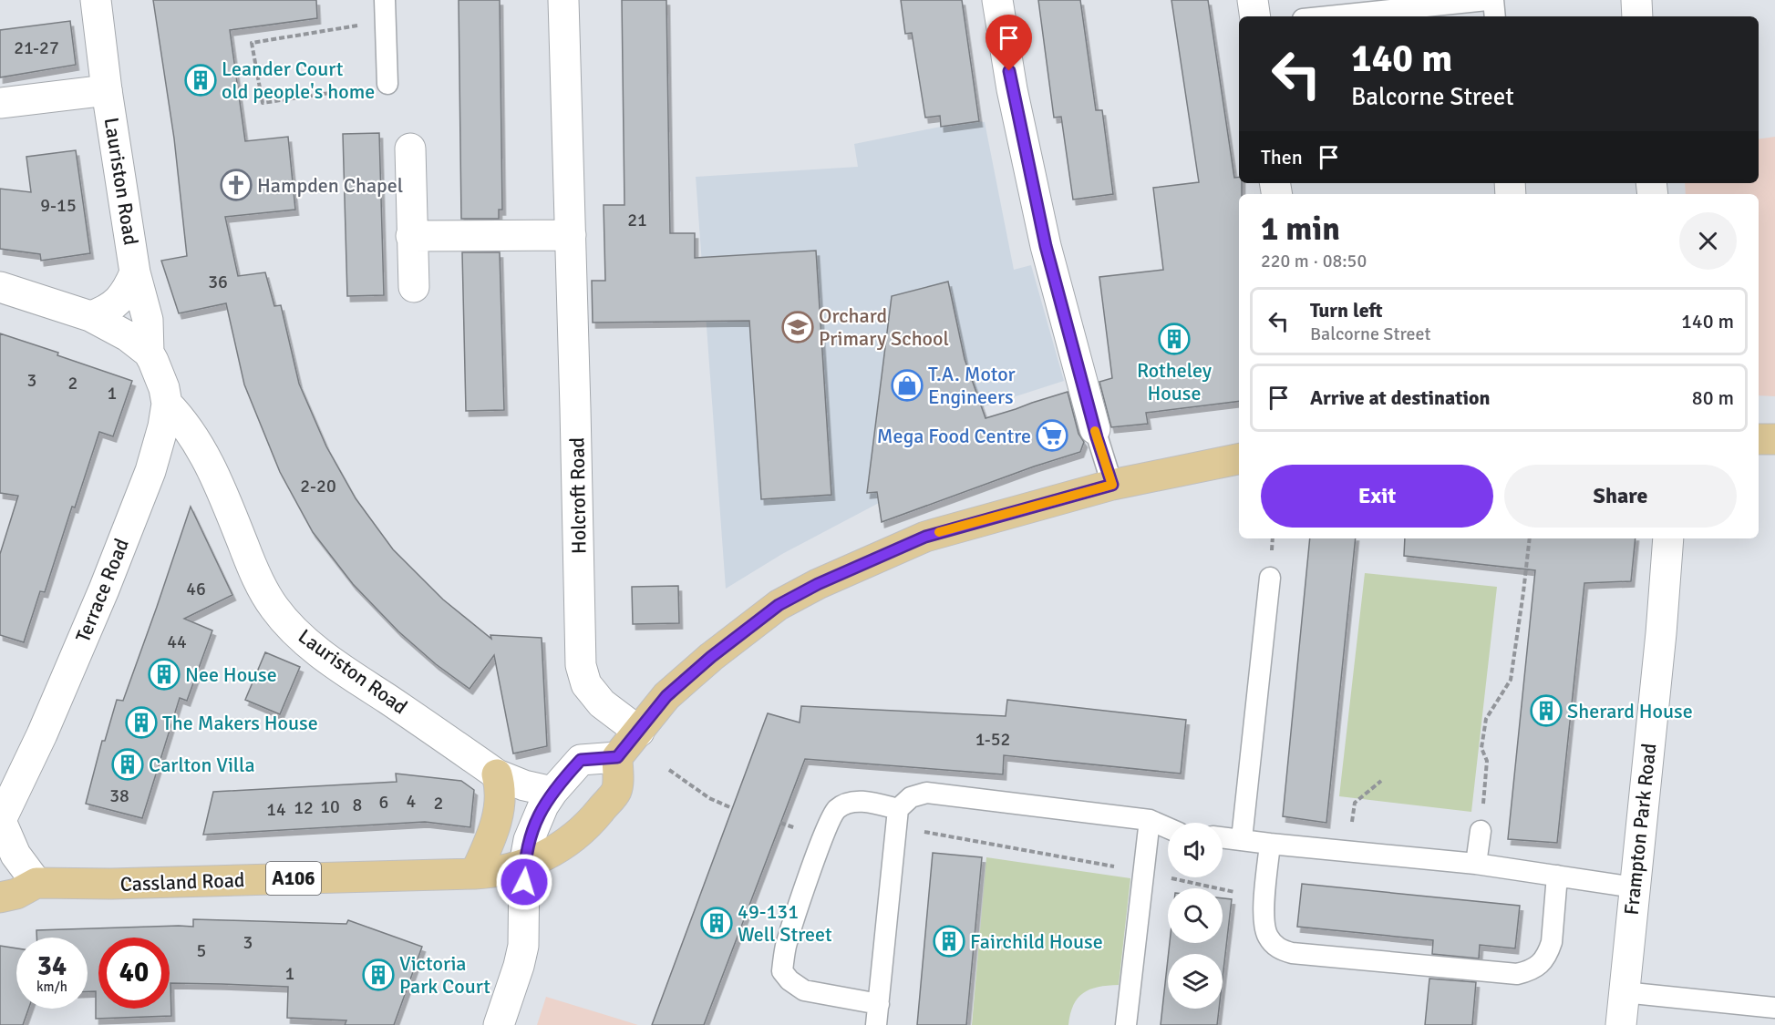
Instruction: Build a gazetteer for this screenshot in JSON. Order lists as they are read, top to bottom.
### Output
{
  "streets": {
    "main road": ["A106", "Cassland Road"],
    "street": [
      "Lauriston Road",
      "Holcroft Road",
      "Terrace Road",
      "Frampton Park Road"
    ]
  },
  "crossings": [
    ["Lauriston Road", "Terrace Road"],
    ["A106", "Cassland Road"]
  ],
  "places": {
    "building": [
      "Leander Court old people's home",
      "Rotheley House",
      "Nee House",
      "Sherard House",
      "The Makers House",
      "Carlton Villa",
      "49-131 Well Street",
      "Fairchild House",
      "Victoria Park Court"
    ],
    "church": ["Hampden Chapel"],
    "school or university": ["Orchard Primary School"],
    "shop": ["T.A. Motor Engineers"],
    "supermarket": ["Mega Food Centre"]
  },
  "house_numbers": [
    "21-27",
    "9-15",
    "21",
    "36",
    "3",
    "2",
    "1",
    "2-20",
    "46",
    "44",
    "1-52",
    "38",
    "4",
    "6",
    "2",
    "8",
    "10",
    "12",
    "14",
    "3",
    "5",
    "1"
  ],
  "page": {
    "turn": ["140 m", "Balcorne Street"],
    "then": "Then",
    "heading": ["1 min", "220 m · 08:50"],
    "list": [
      {
        "name": "Turn left",
        "note": "Balcorne Street",
        "value": "140 m"
      },
      {
        "name": "Arrive at destination",
        "value": "80 m"
      }
    ],
    "buttons": ["Exit", "Share"],
    "speed": "34 km/h",
    "limit": "40"
  }
}
